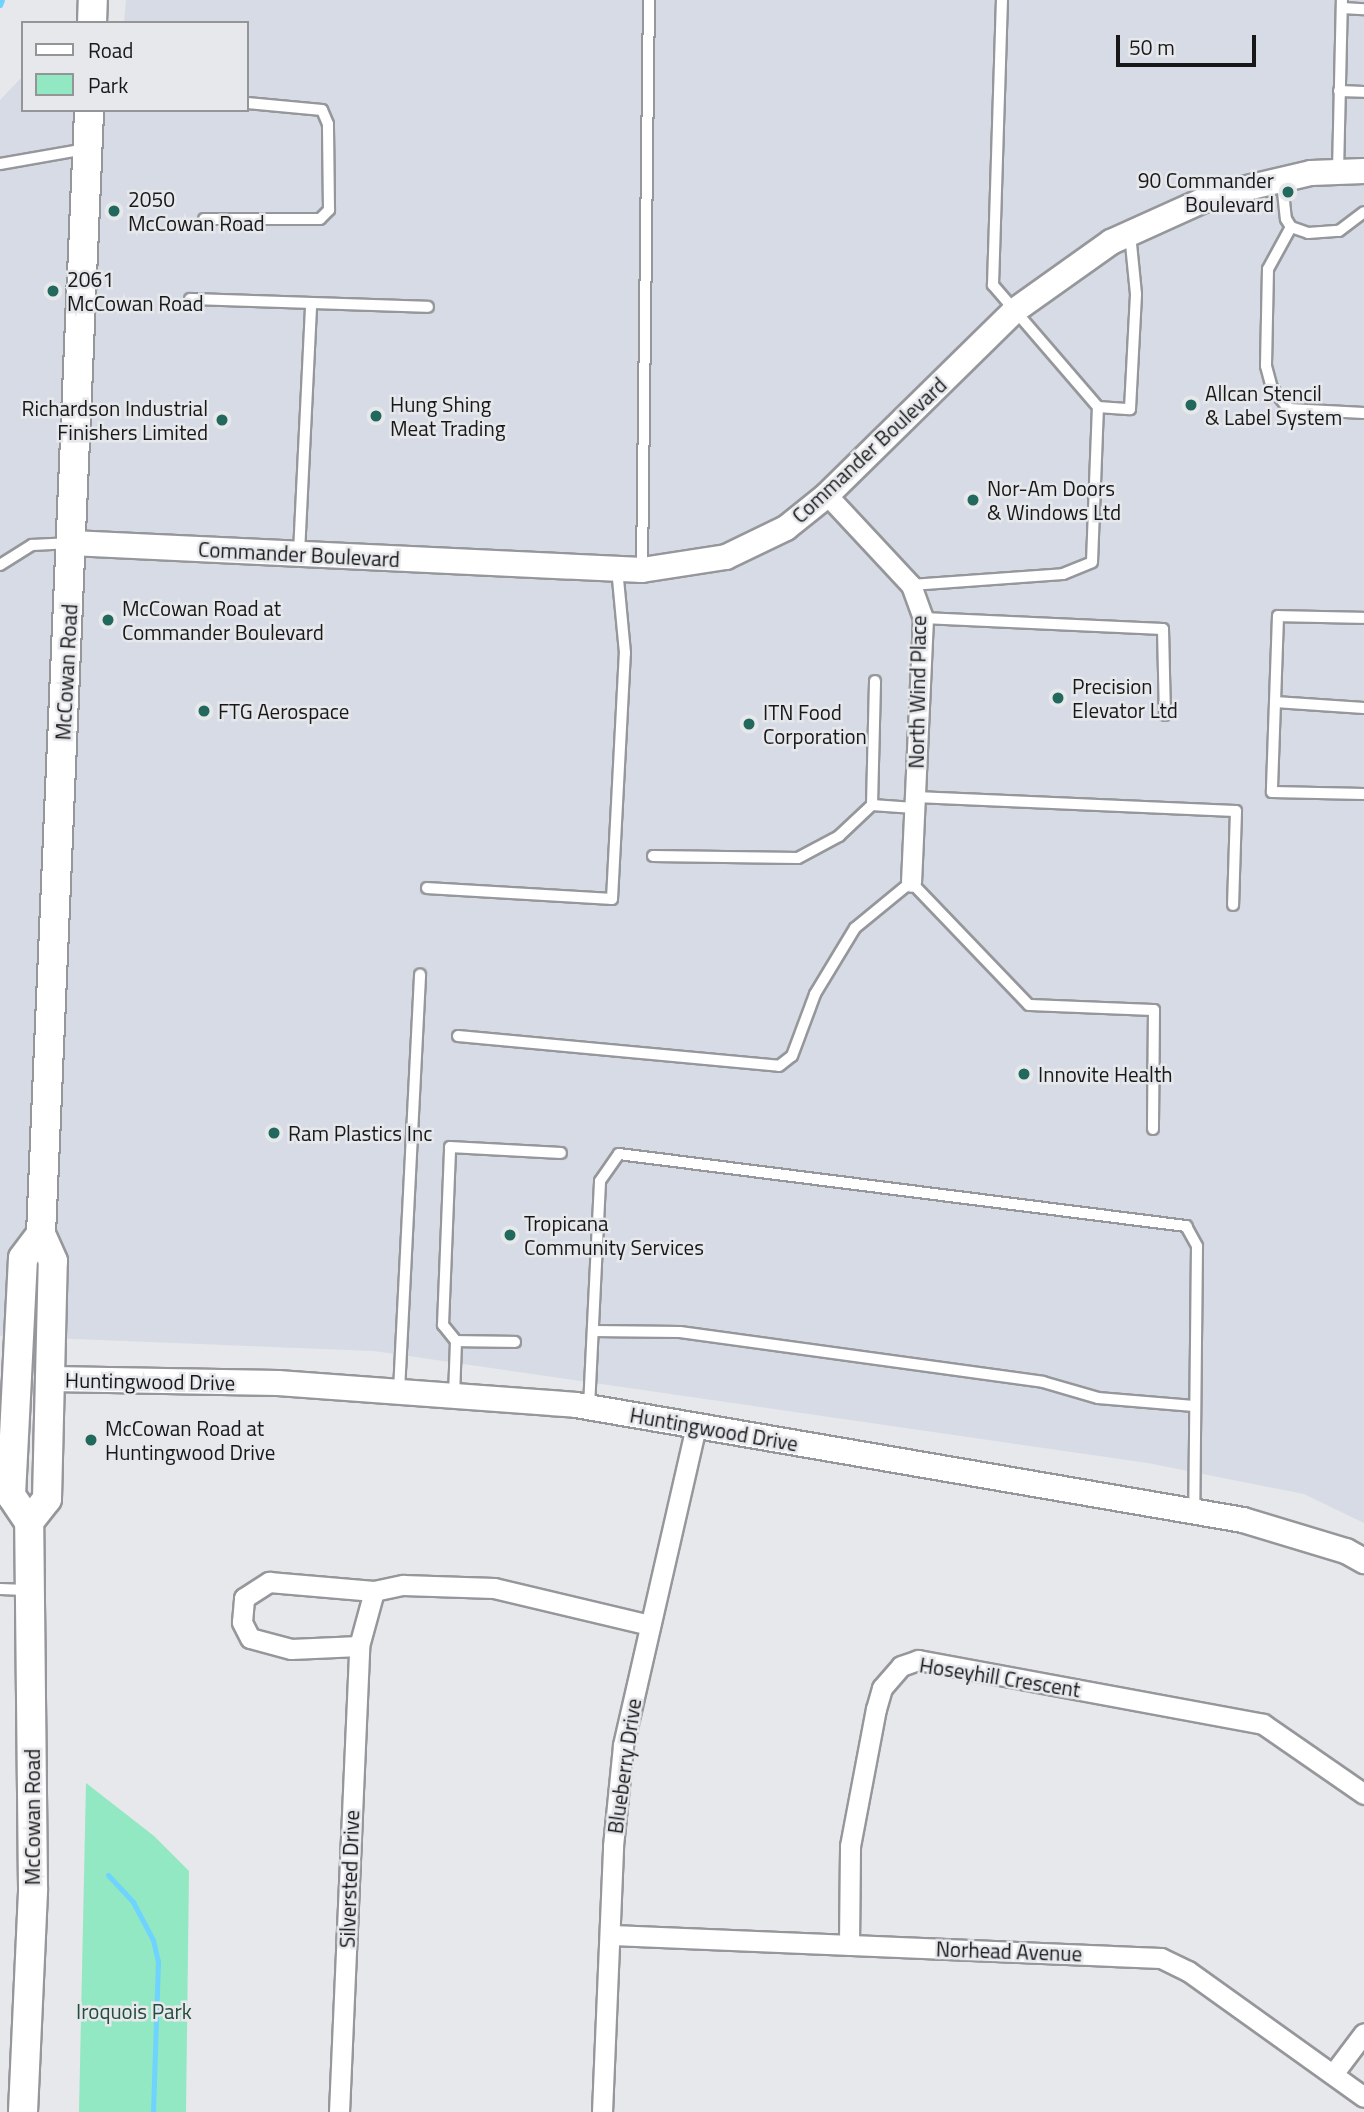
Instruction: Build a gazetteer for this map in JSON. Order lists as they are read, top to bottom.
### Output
{
  "streets": {
    "main road": ["McCowan Road"],
    "street": [
      "Commander Boulevard",
      "North Wind Place",
      "Huntingwood Drive",
      "Hoseyhill Crescent",
      "Blueberry Drive",
      "Silversted Drive",
      "Norhead Avenue"
    ]
  },
  "crossings": [
    ["Commander Boulevard", "McCowan Road"],
    ["Commander Boulevard", "North Wind Place"],
    ["McCowan Road", "Huntingwood Drive"],
    ["Huntingwood Drive", "Blueberry Drive"],
    ["Hoseyhill Crescent", "Norhead Avenue"],
    ["Blueberry Drive", "Norhead Avenue"]
  ],
  "parks": ["Iroquois Park"],
  "places": [
    "90 Commander Boulevard",
    "2050 McCowan Road",
    "2061 McCowan Road",
    "Allcan Stencil & Label System",
    "Hung Shing Meat Trading",
    "Richardson Industrial Finishers Limited",
    "Nor-Am Doors & Windows Ltd",
    "McCowan Road at Commander Boulevard",
    "Precision Elevator Ltd",
    "FTG Aerospace",
    "ITN Food Corporation",
    "Innovite Health",
    "Ram Plastics Inc",
    "Tropicana Community Services",
    "McCowan Road at Huntingwood Drive"
  ],
  "legend": ["Road", "Park"],
  "scale_bar": "50 m"
}
